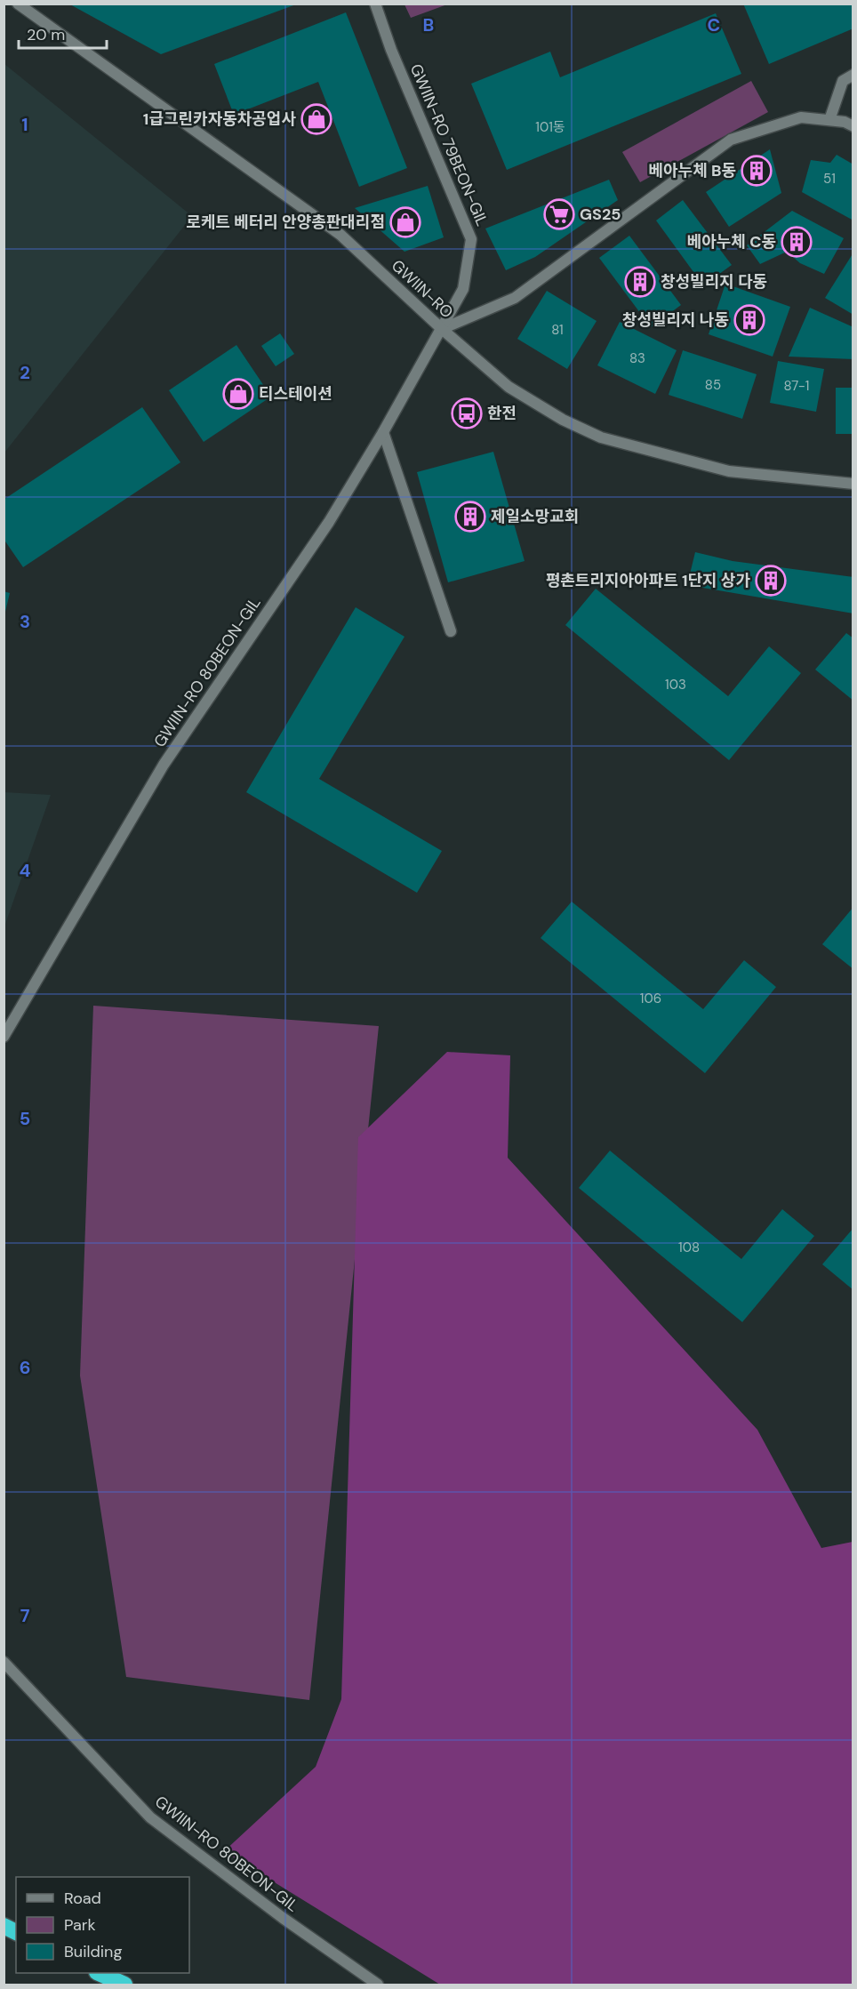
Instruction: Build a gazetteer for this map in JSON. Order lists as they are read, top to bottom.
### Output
{
  "streets": {
    "street": ["GWIIN-RO 79BEON-GIL", "GWIIN-RO", "GWIIN-RO 80BEON-GIL"]
  },
  "crossings": [
    ["GWIIN-RO 79BEON-GIL", "GWIIN-RO"],
    ["GWIIN-RO 79BEON-GIL", "GWIIN-RO 80BEON-GIL"],
    ["GWIIN-RO", "GWIIN-RO 80BEON-GIL"]
  ],
  "places": {
    "shop": ["1급그린카자동차공업사", "로케트 베터리 안양총판대리점", "티스테이션"],
    "building": [
      "베아누체 B동",
      "베아누체 C동",
      "창성빌리지 다동",
      "창성빌리지 나동",
      "제일소망교회",
      "평촌트리지아아파트 1단지 상가"
    ],
    "supermarket": ["GS25"],
    "bus stop": ["한전"]
  },
  "house_numbers": [
    "101동",
    "51",
    "81",
    "83",
    "85",
    "87-1",
    "103",
    "106",
    "108"
  ],
  "legend": ["Road", "Park", "Building"],
  "scale_bar": "20 m",
  "grid": {
    "columns": ["B", "C"],
    "rows": [
      "1",
      "2",
      "3",
      "4",
      "5",
      "6",
      "7"
    ]
  }
}
